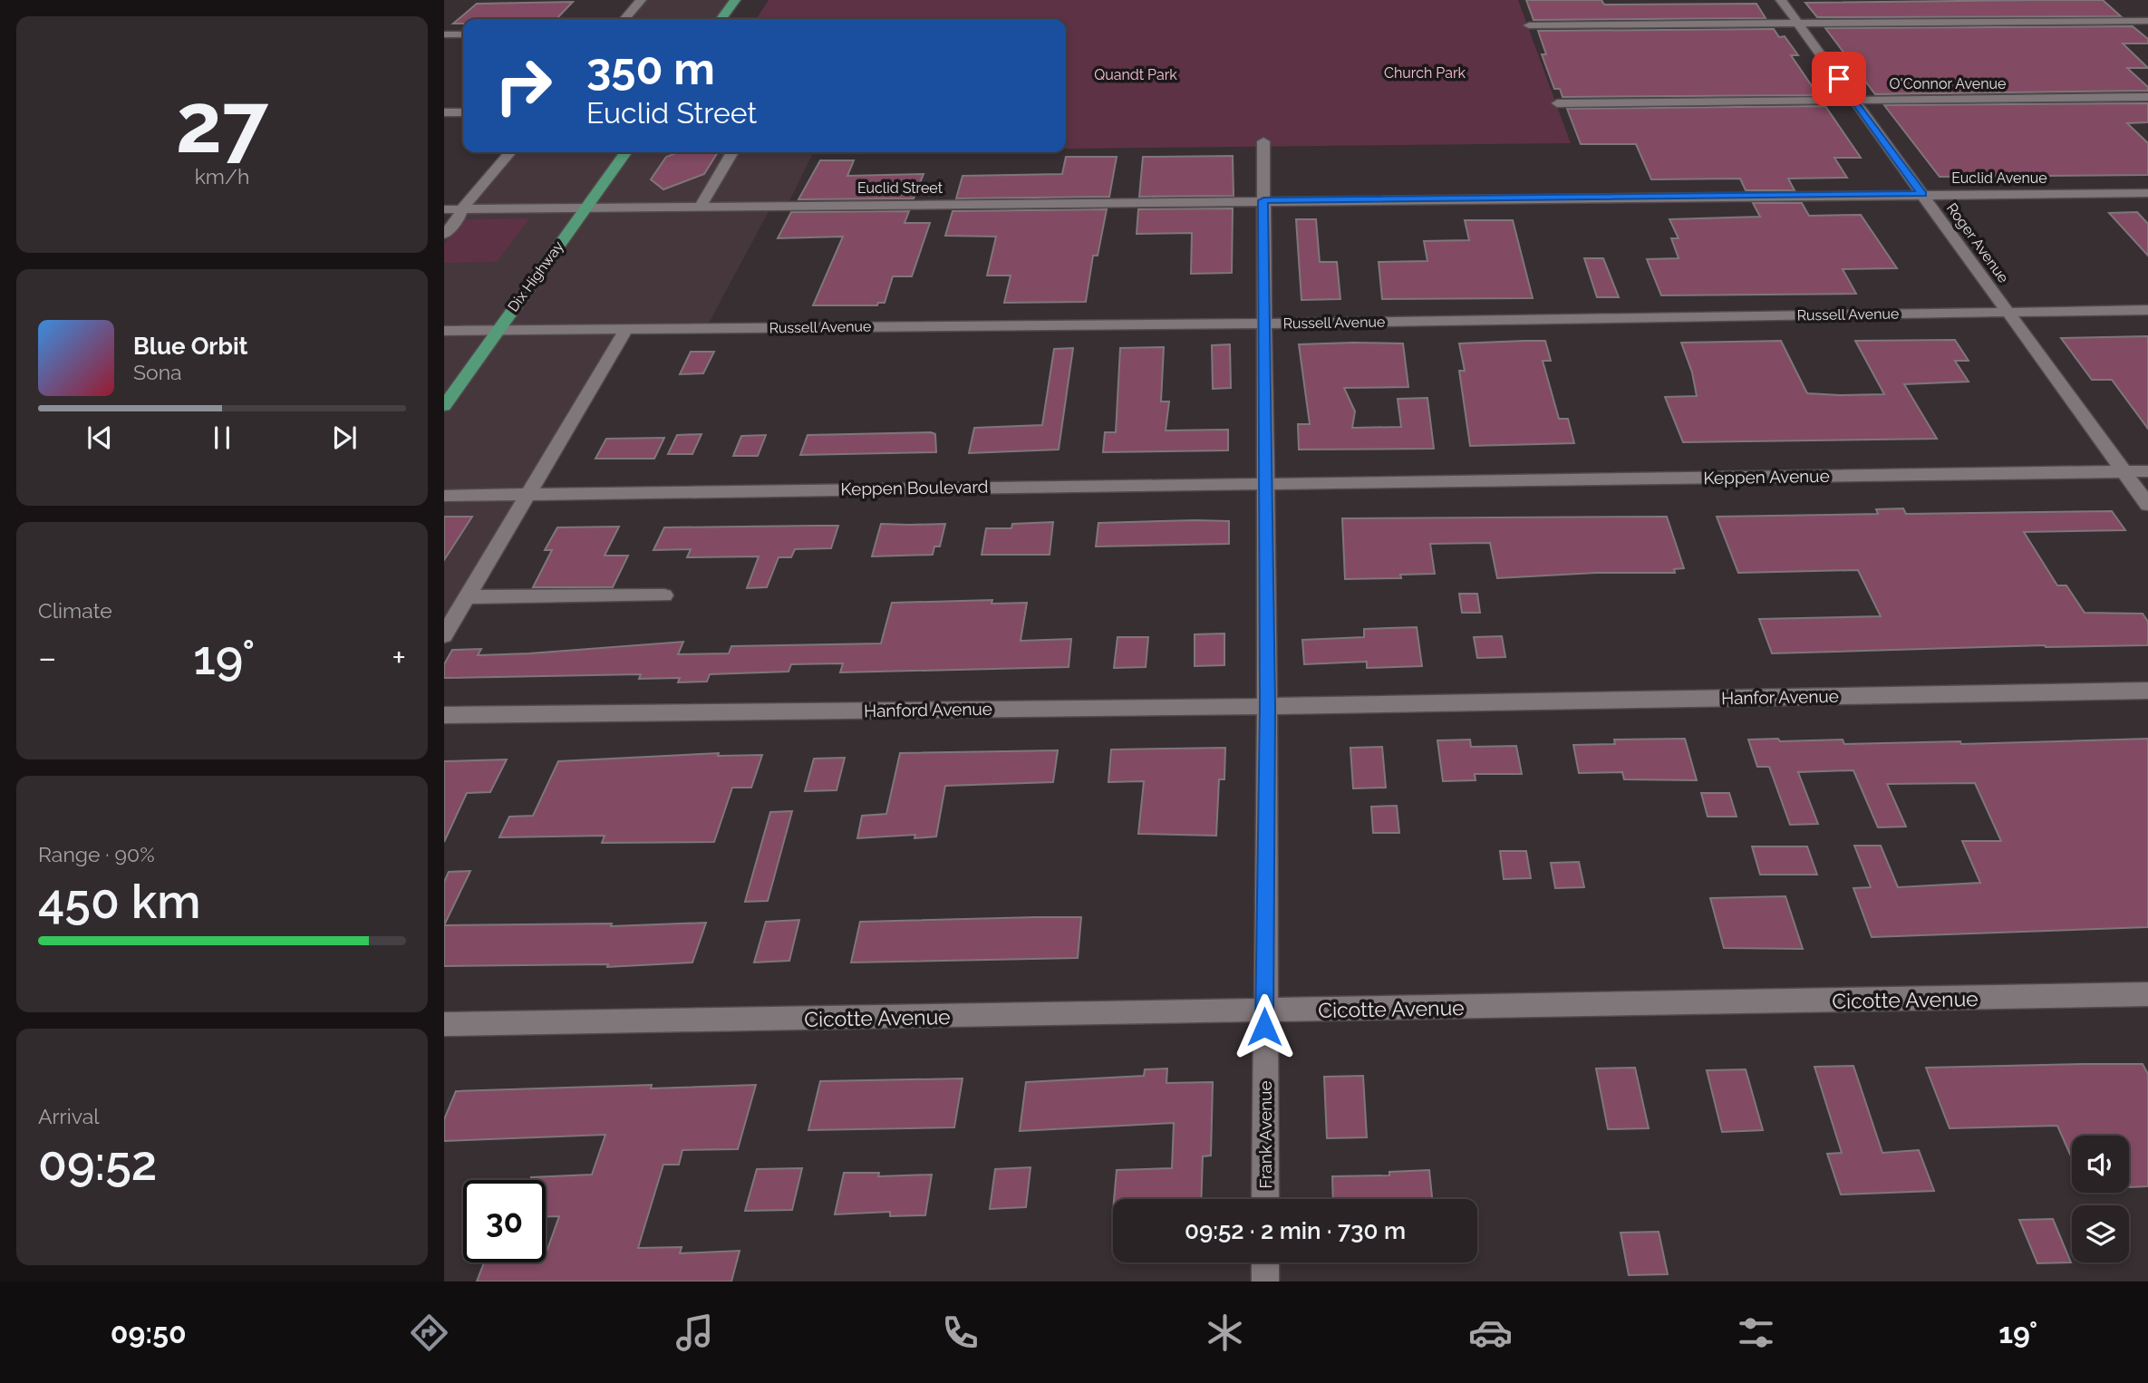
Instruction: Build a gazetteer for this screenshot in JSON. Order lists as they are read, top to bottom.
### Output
{
  "streets": {
    "main road": ["Dix Highway"],
    "street": [
      "O'Connor Avenue",
      "Euclid Avenue",
      "Euclid Street",
      "Roger Avenue",
      "Russell Avenue",
      "Keppen Avenue",
      "Keppen Boulevard",
      "Hanfor Avenue",
      "Hanford Avenue",
      "Cicotte Avenue",
      "Frank Avenue"
    ]
  },
  "crossings": [
    ["O'Connor Avenue", "Roger Avenue"],
    ["Euclid Avenue", "Euclid Street"],
    ["Euclid Avenue", "Roger Avenue"],
    ["Euclid Street", "Dix Highway"],
    ["Euclid Street", "Frank Avenue"],
    ["Roger Avenue", "Russell Avenue"],
    ["Roger Avenue", "Keppen Avenue"],
    ["Dix Highway", "Russell Avenue"],
    ["Russell Avenue", "Frank Avenue"],
    ["Keppen Avenue", "Keppen Boulevard"],
    ["Keppen Boulevard", "Frank Avenue"],
    ["Hanfor Avenue", "Hanford Avenue"],
    ["Hanford Avenue", "Frank Avenue"],
    ["Cicotte Avenue", "Frank Avenue"]
  ],
  "parks": ["Church Park", "Quandt Park"],
  "page": {
    "tile": [
      ["27", "km/h"],
      "Climate",
      ["Range · 90%", "450 km"],
      ["Arrival", "09:52"]
    ],
    "turn": ["350 m", "Euclid Street"],
    "song": ["Blue Orbit", "Sona"],
    "heat": ["−", "19°", "+"],
    "limit": "30",
    "trip": "09:52 · 2 min · 730 m",
    "tabs": ["09:50", "19°"]
  }
}
